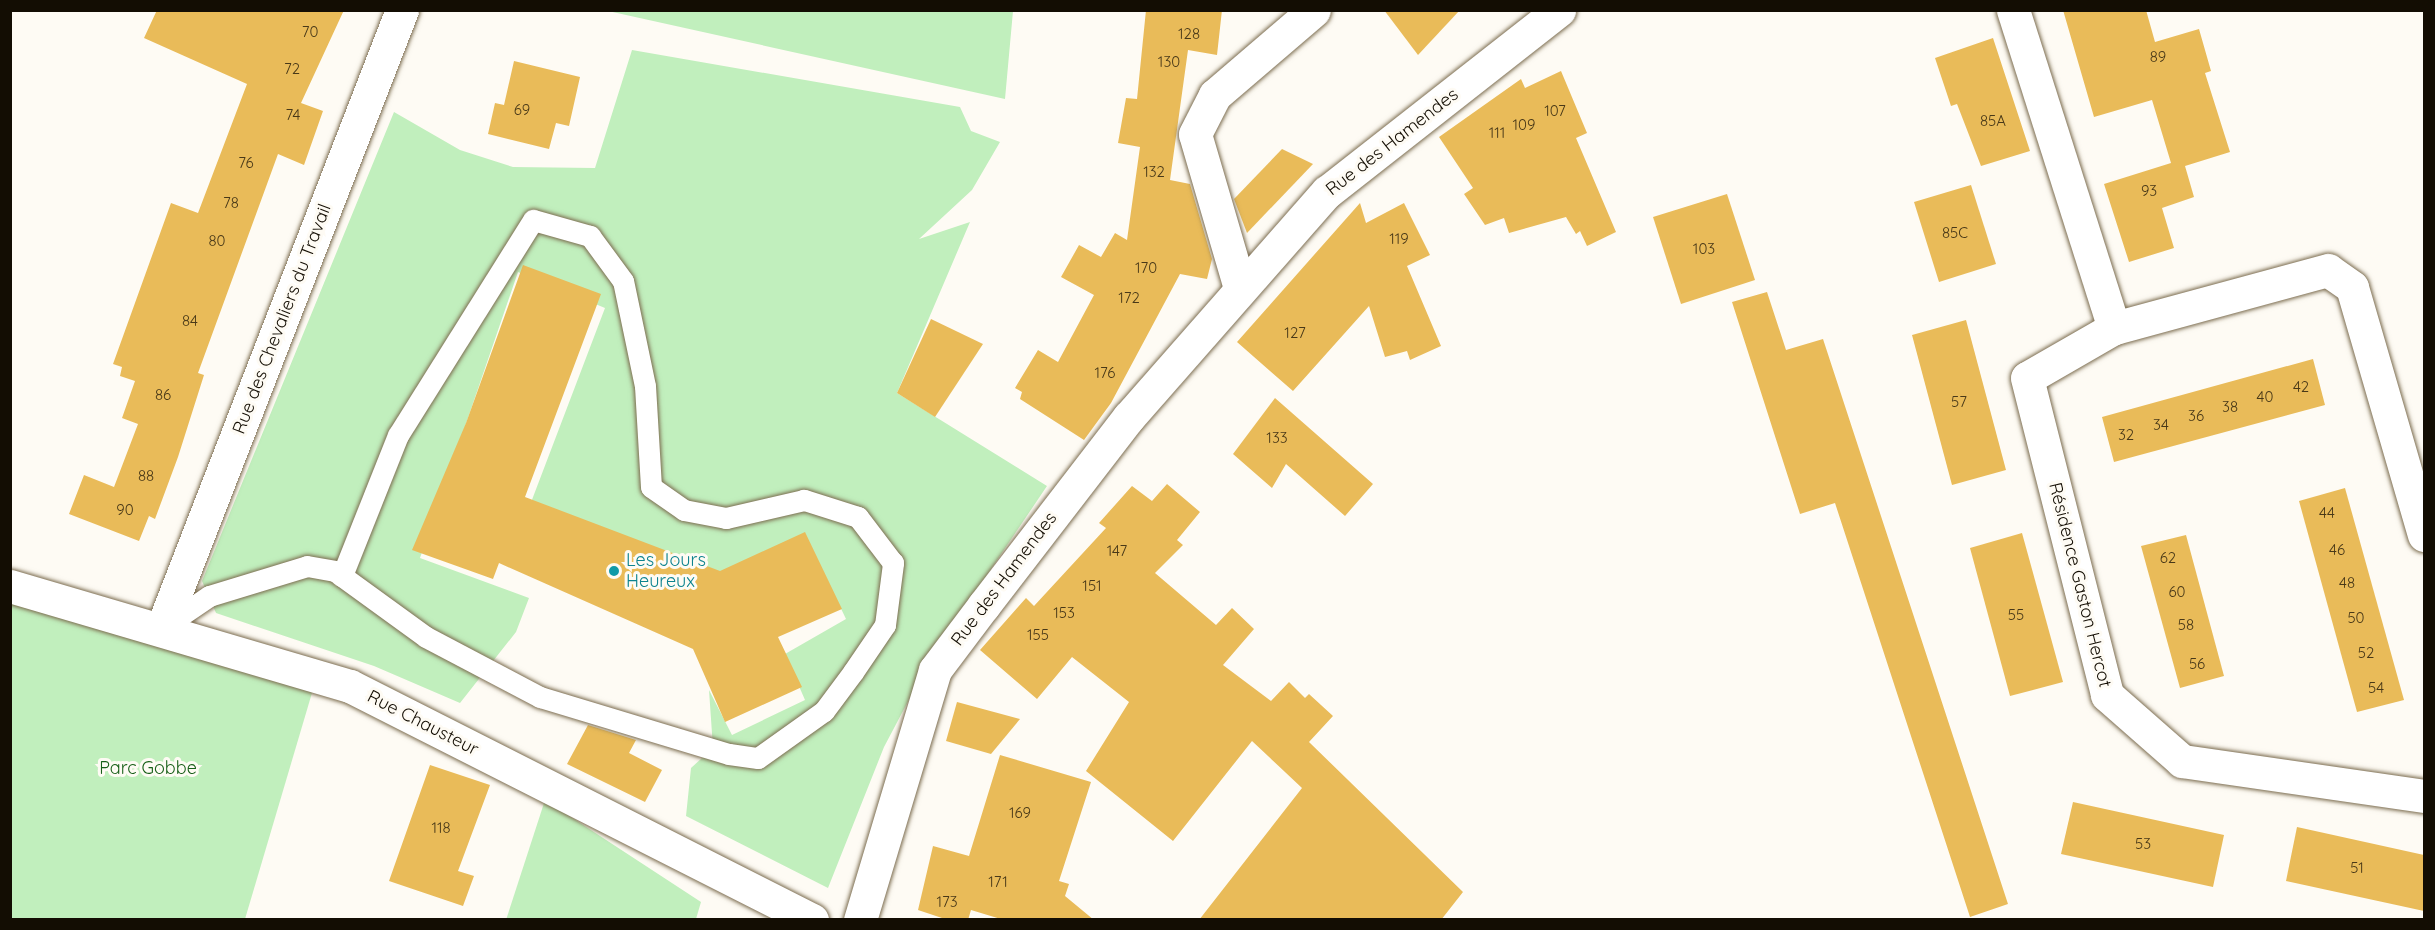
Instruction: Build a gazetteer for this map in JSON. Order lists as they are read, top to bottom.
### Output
{
  "streets": {
    "street": [
      "Rue des Hamendes",
      "Rue des Chevaliers du Travail",
      "Résidence Gaston Hercot",
      "Rue Chausteur"
    ]
  },
  "crossings": [
    ["Rue des Chevaliers du Travail", "Rue Chausteur"]
  ],
  "parks": ["Parc Gobbe"],
  "places": ["Les Jours Heureux"],
  "house_numbers": [
    "70",
    "128",
    "89",
    "130",
    "72",
    "69",
    "107",
    "74",
    "85A",
    "109",
    "111",
    "76",
    "132",
    "93",
    "78",
    "85C",
    "119",
    "80",
    "103",
    "170",
    "172",
    "84",
    "127",
    "176",
    "42",
    "86",
    "40",
    "57",
    "38",
    "36",
    "34",
    "32",
    "133",
    "88",
    "90",
    "44",
    "46",
    "147",
    "62",
    "48",
    "151",
    "60",
    "153",
    "55",
    "50",
    "58",
    "155",
    "52",
    "56",
    "54",
    "169",
    "118",
    "53",
    "51",
    "171",
    "173"
  ]
}
